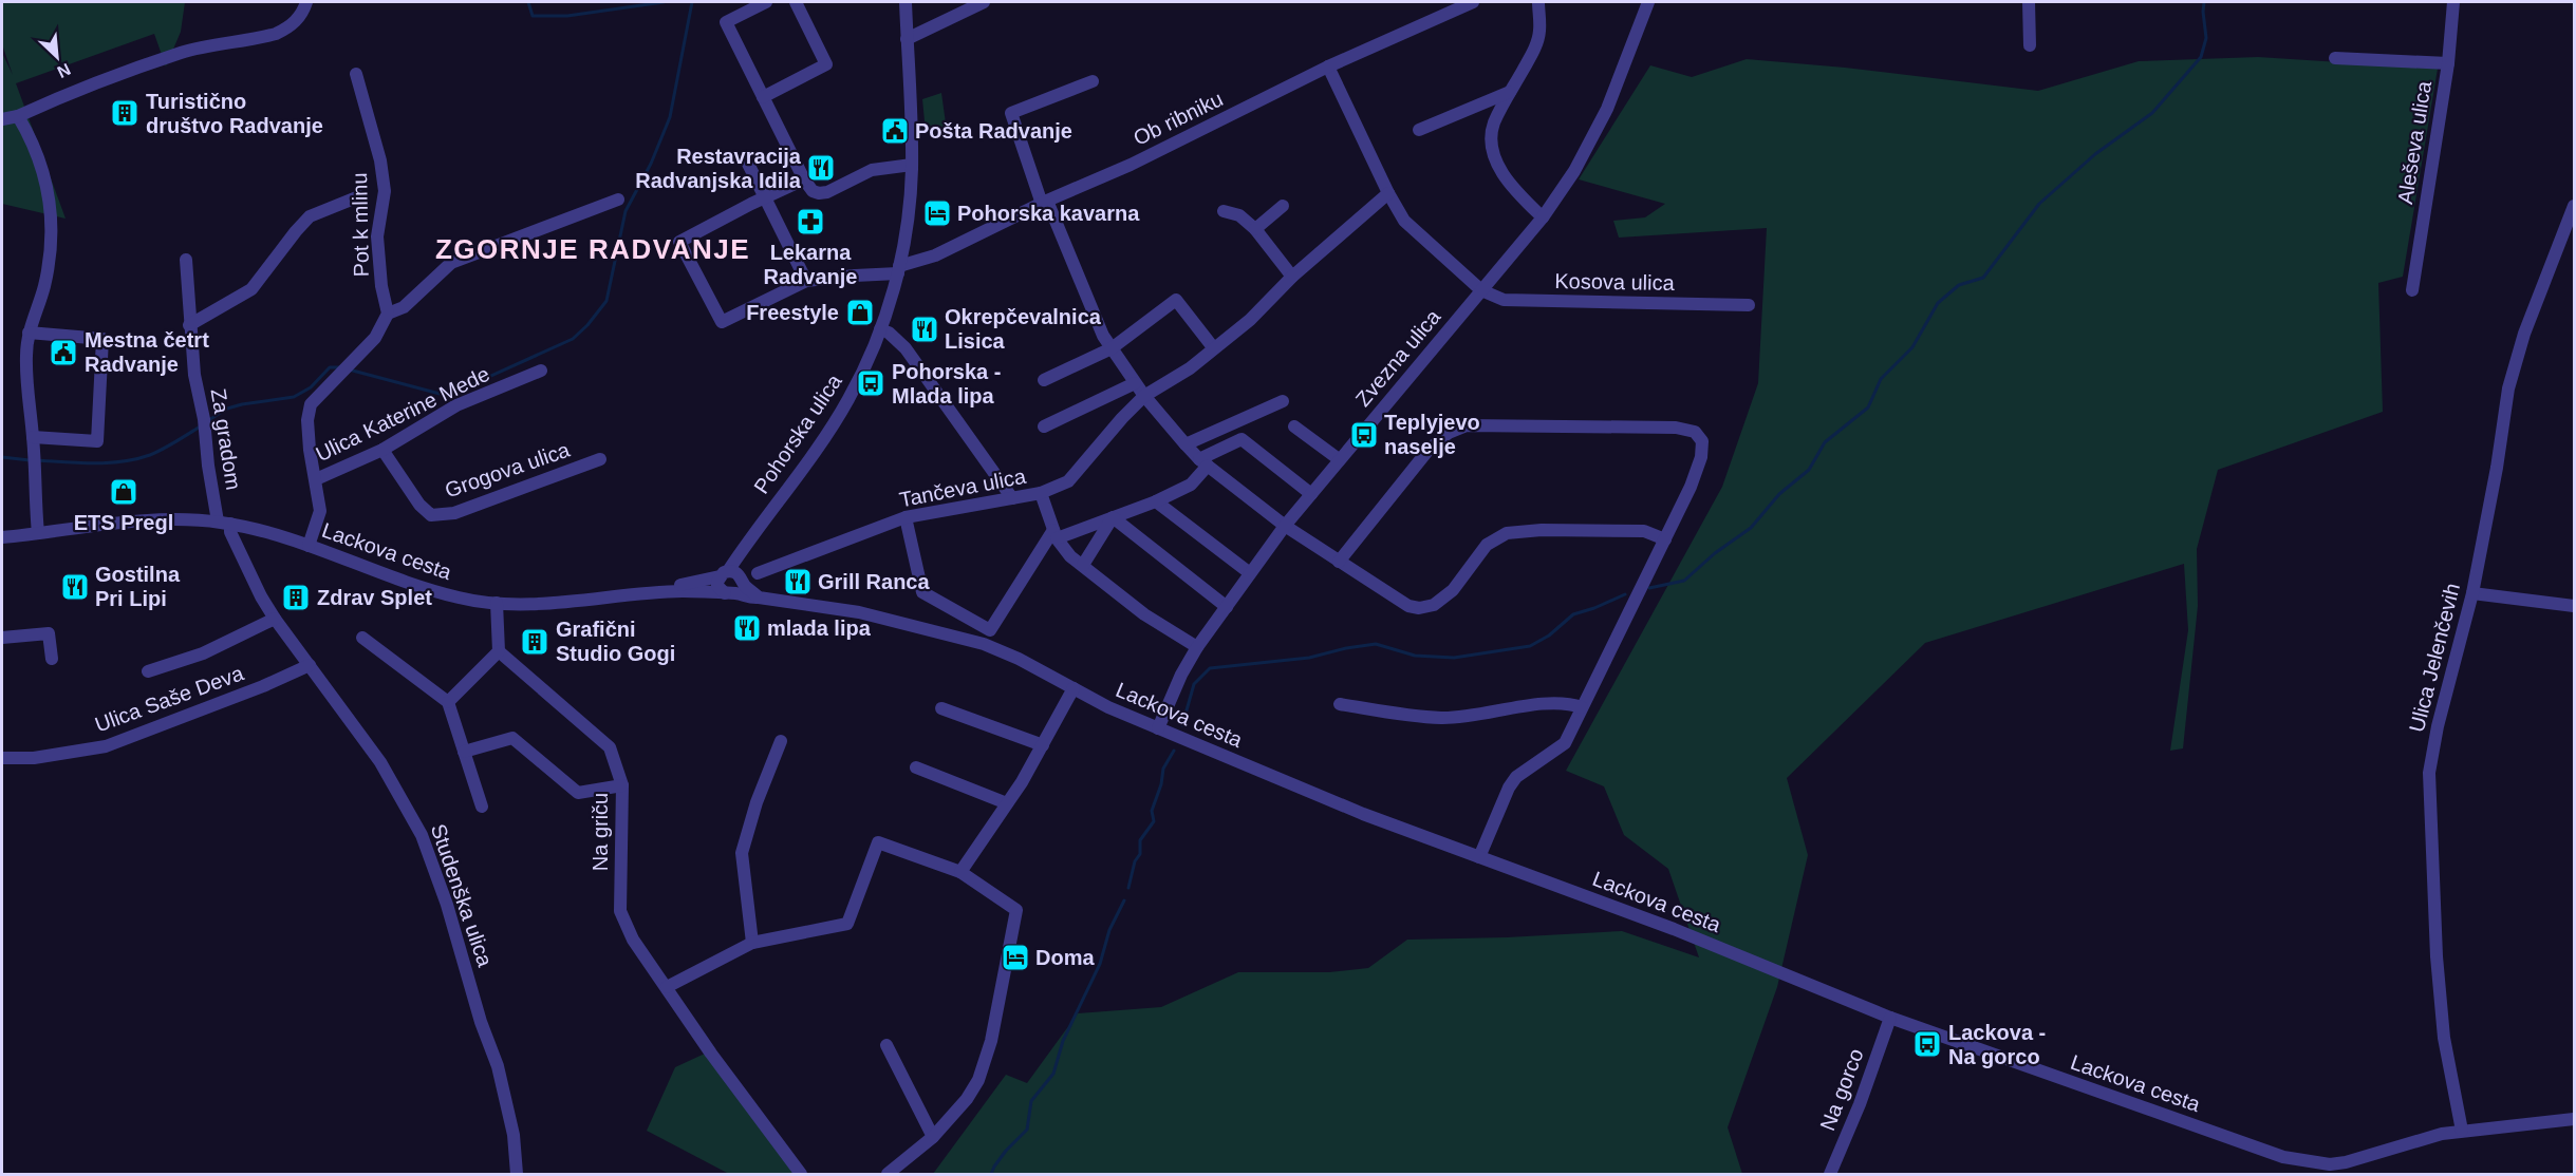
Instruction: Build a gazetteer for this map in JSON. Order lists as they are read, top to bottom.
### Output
{
  "streets": {
    "street": [
      "Ob ribniku",
      "Aleševa ulica",
      "Pot k mlinu",
      "Kosova ulica",
      "Zvezna ulica",
      "Ulica Katerine Mede",
      "Pohorska ulica",
      "Za gradom",
      "Grogova ulica",
      "Tančeva ulica",
      "Lackova cesta",
      "Ulica Jelenčevih",
      "Ulica Saše Deva",
      "Na griču",
      "Studenška ulica",
      "Na gorco"
    ]
  },
  "crossings": [
    ["Ob ribniku", "Pohorska ulica"],
    ["Kosova ulica", "Zvezna ulica"],
    ["Zvezna ulica", "Lackova cesta"],
    ["Ulica Katerine Mede", "Grogova ulica"],
    ["Pohorska ulica", "Lackova cesta"],
    ["Za gradom", "Lackova cesta"],
    ["Za gradom", "Studenška ulica"],
    ["Lackova cesta", "Ulica Jelenčevih"],
    ["Lackova cesta", "Studenška ulica"],
    ["Lackova cesta", "Na gorco"],
    ["Ulica Saše Deva", "Studenška ulica"]
  ],
  "districts": ["ZGORNJE RADVANJE"],
  "places": {
    "building": ["Turistično društvo Radvanje", "Zdrav Splet", "Grafični Studio Gogi"],
    "public building": ["Pošta Radvanje", "Mestna četrt Radvanje"],
    "restaurant": [
      "Restavracija Radvanjska Idila",
      "Okrepčevalnica Lisica",
      "Grill Ranca",
      "Gostilna Pri Lipi",
      "mlada lipa"
    ],
    "hotel": ["Pohorska kavarna", "Doma"],
    "pharmacy": ["Lekarna Radvanje"],
    "shop": ["Freestyle", "ETS Pregl"],
    "bus stop": ["Pohorska - Mlada lipa", "Teplyjevo naselje", "Lackova - Na gorco"]
  },
  "north": "bottom right"
}
